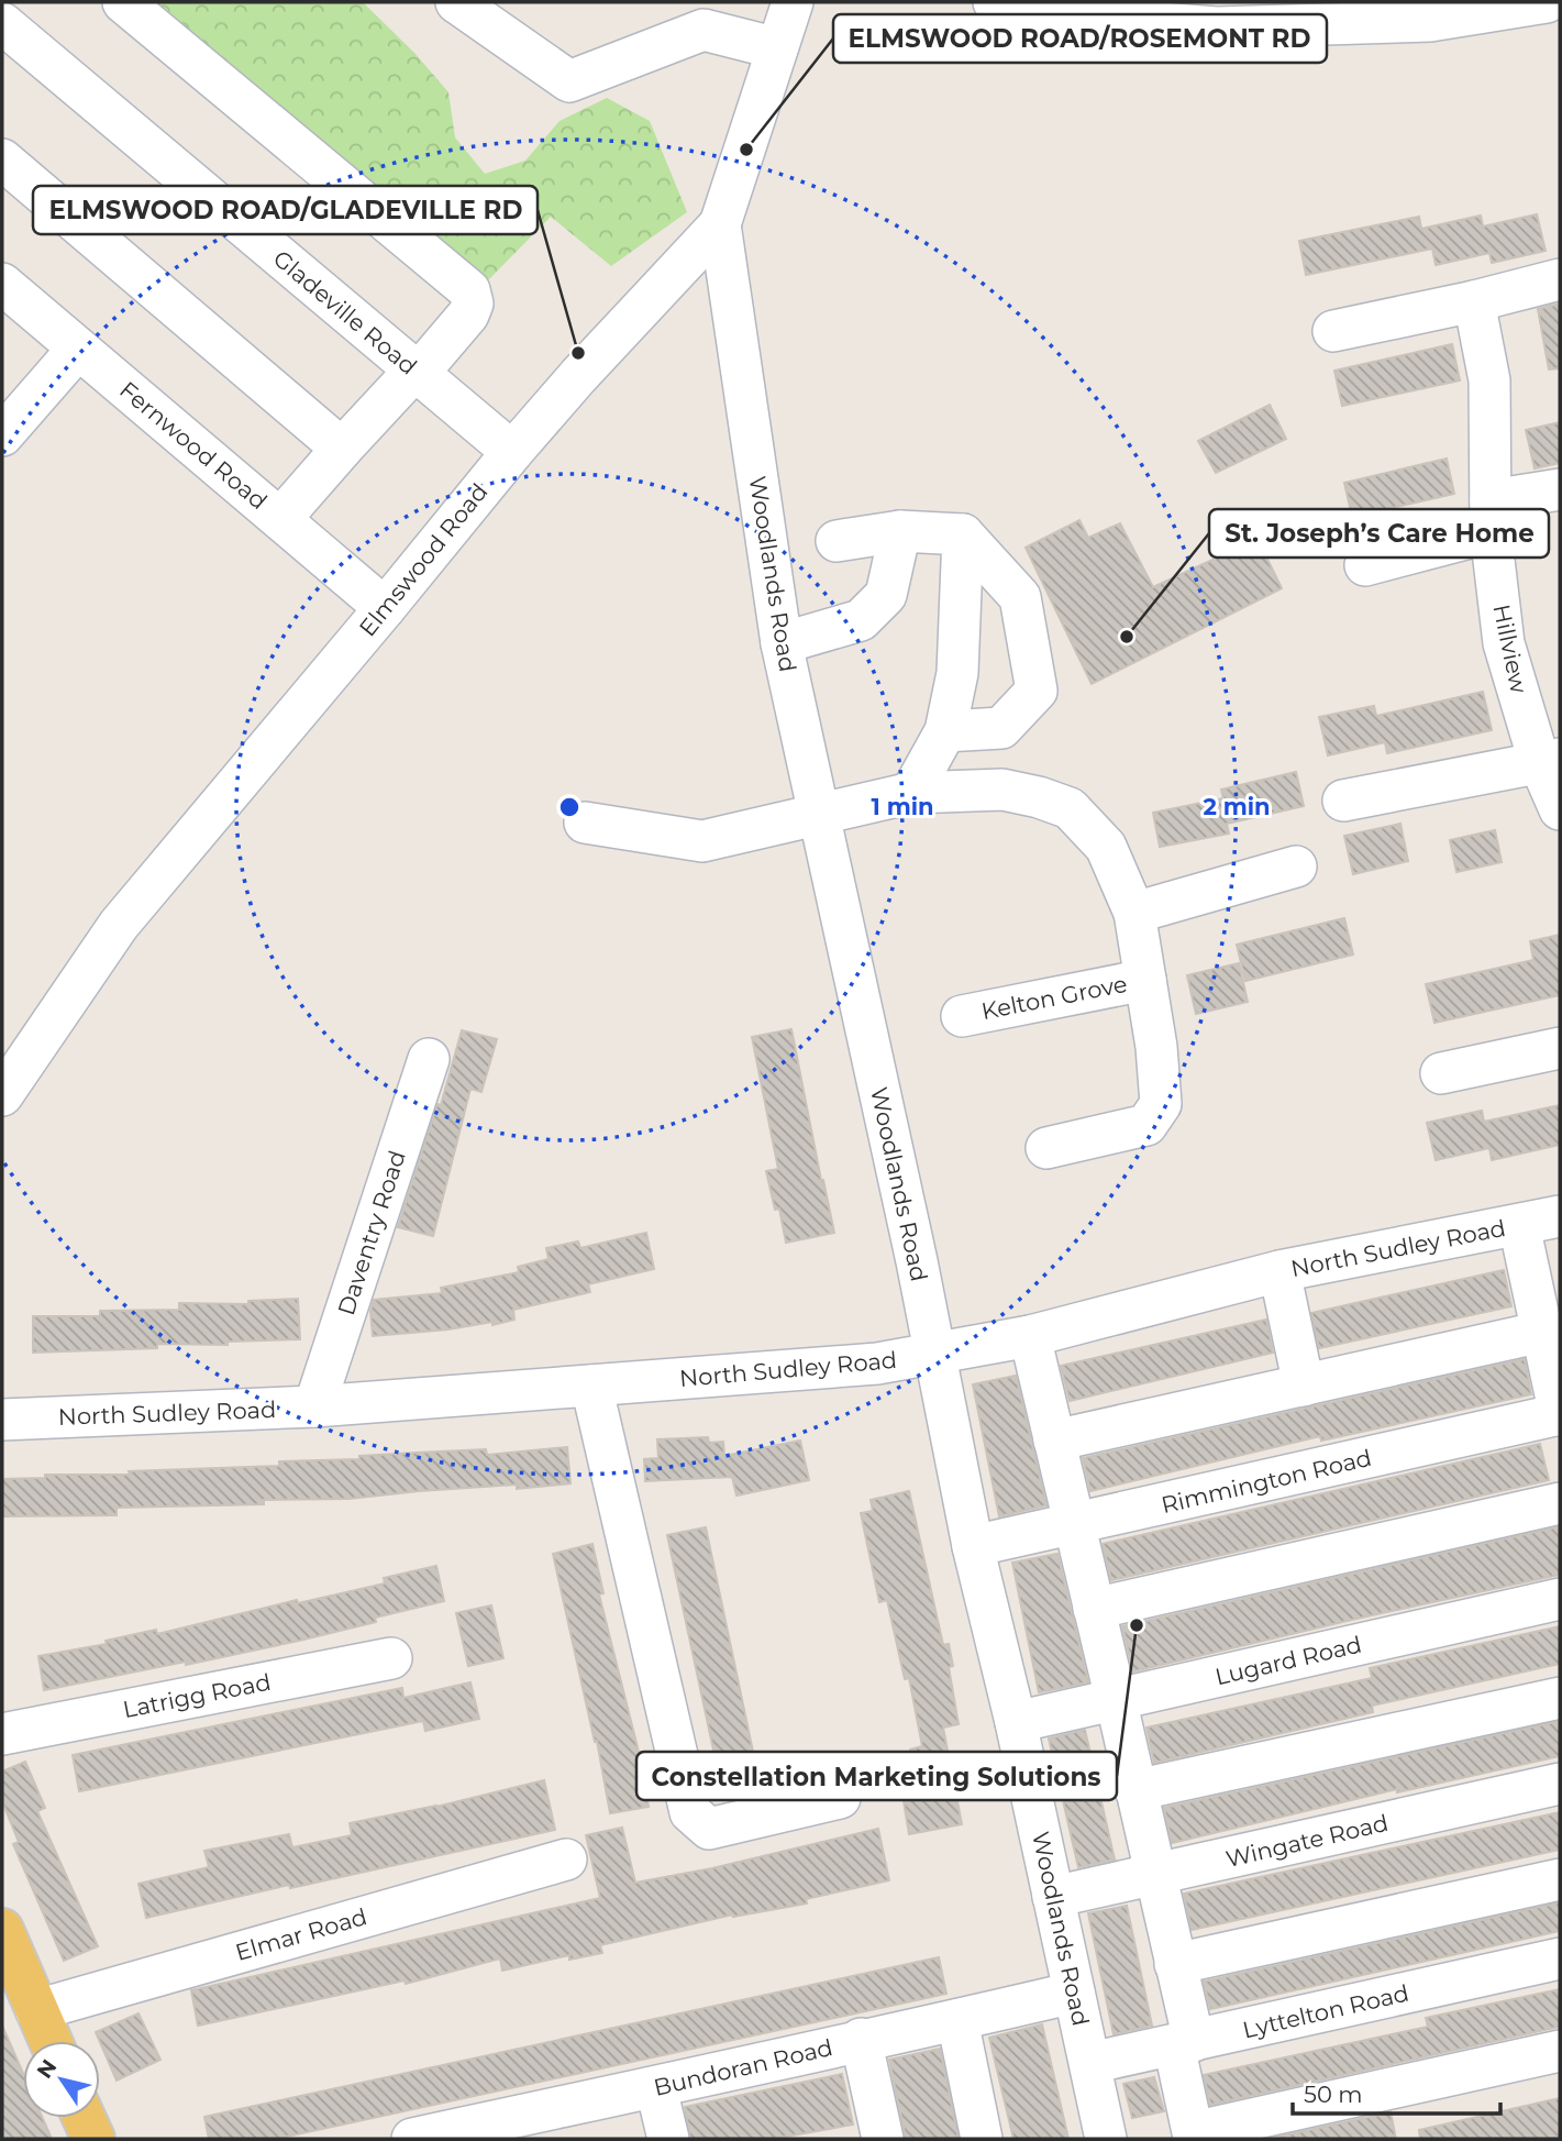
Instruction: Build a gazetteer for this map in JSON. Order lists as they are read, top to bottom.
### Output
{
  "streets": {
    "street": [
      "Gladeville Road",
      "Fernwood Road",
      "Elmswood Road",
      "Woodlands Road",
      "Hillview",
      "Kelton Grove",
      "Daventry Road",
      "North Sudley Road",
      "Rimmington Road",
      "Lugard Road",
      "Latrigg Road",
      "Wingate Road",
      "Elmar Road",
      "Lyttelton Road",
      "Bundoran Road"
    ]
  },
  "crossings": [
    ["Gladeville Road", "Elmswood Road"],
    ["Fernwood Road", "Elmswood Road"],
    ["Elmswood Road", "Woodlands Road"],
    ["Woodlands Road", "Kelton Grove"],
    ["Woodlands Road", "North Sudley Road"],
    ["Woodlands Road", "Rimmington Road"],
    ["Woodlands Road", "Lugard Road"],
    ["Woodlands Road", "Wingate Road"],
    ["Woodlands Road", "Lyttelton Road"],
    ["Woodlands Road", "Bundoran Road"],
    ["Daventry Road", "North Sudley Road"]
  ],
  "places": [
    "ELMSWOOD ROAD/ROSEMONT RD",
    "ELMSWOOD ROAD/GLADEVILLE RD",
    "St. Joseph’s Care Home",
    "Constellation Marketing Solutions"
  ],
  "scale_bar": "50 m",
  "north": "top left",
  "rings": ["1 min", "2 min"]
}
